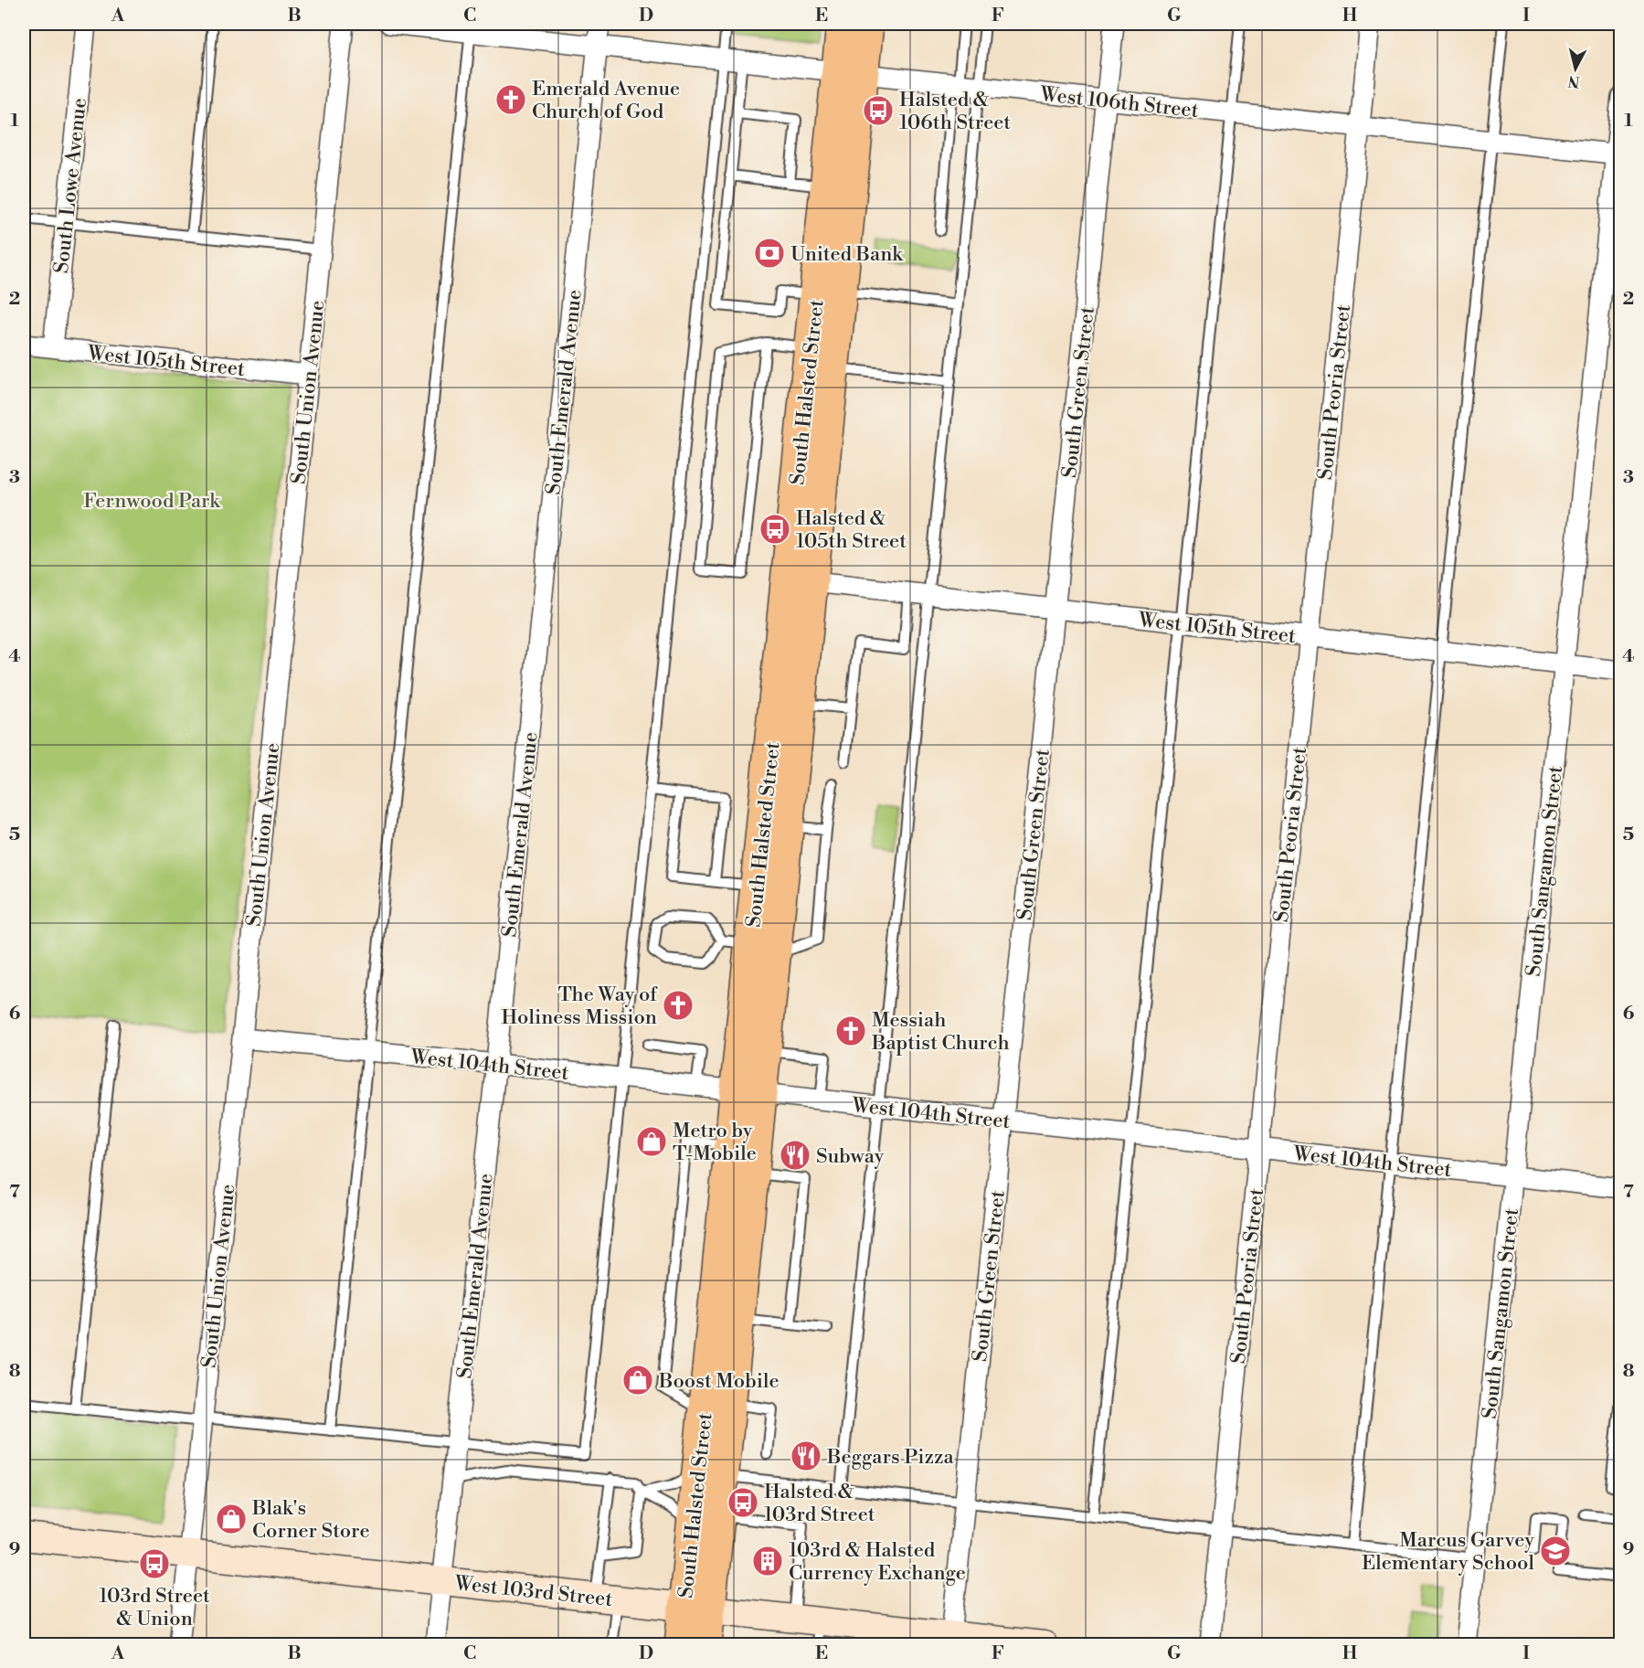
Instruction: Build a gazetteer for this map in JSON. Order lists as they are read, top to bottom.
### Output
{
  "streets": {
    "main road": ["South Halsted Street", "West 103rd Street"],
    "street": [
      "West 106th Street",
      "South Lowe Avenue",
      "West 105th Street",
      "South Union Avenue",
      "South Emerald Avenue",
      "South Green Street",
      "South Peoria Street",
      "South Sangamon Street",
      "West 104th Street"
    ]
  },
  "crossings": [
    ["West 106th Street", "South Emerald Avenue"],
    ["West 106th Street", "South Halsted Street"],
    ["West 106th Street", "South Green Street"],
    ["West 106th Street", "South Peoria Street"],
    ["West 106th Street", "South Sangamon Street"],
    ["South Lowe Avenue", "West 105th Street"],
    ["West 105th Street", "South Union Avenue"],
    ["West 105th Street", "South Halsted Street"],
    ["West 105th Street", "South Green Street"],
    ["West 105th Street", "South Peoria Street"],
    ["West 105th Street", "South Sangamon Street"],
    ["South Union Avenue", "West 104th Street"],
    ["South Union Avenue", "West 103rd Street"],
    ["South Emerald Avenue", "West 104th Street"],
    ["South Emerald Avenue", "West 103rd Street"],
    ["South Halsted Street", "West 104th Street"],
    ["South Halsted Street", "West 103rd Street"],
    ["South Green Street", "West 104th Street"],
    ["South Green Street", "West 103rd Street"],
    ["South Peoria Street", "West 104th Street"],
    ["South Sangamon Street", "West 104th Street"]
  ],
  "parks": ["Fernwood Park"],
  "places": {
    "church": ["Emerald Avenue Church of God", "The Way of Holiness Mission", "Messiah Baptist Church"],
    "bus stop": [
      "Halsted & 106th Street",
      "Halsted & 105th Street",
      "Halsted & 103rd Street",
      "103rd Street & Union"
    ],
    "bank": ["United Bank"],
    "shop": ["Metro by T-Mobile", "Boost Mobile", "Blak's Corner Store"],
    "restaurant": ["Subway", "Beggars Pizza"],
    "school or university": ["Marcus Garvey Elementary School"],
    "building": ["103rd & Halsted Currency Exchange"]
  },
  "north": "bottom",
  "grid": {
    "columns": [
      "A",
      "B",
      "C",
      "D",
      "E",
      "F",
      "G",
      "H",
      "I"
    ],
    "rows": [
      "1",
      "2",
      "3",
      "4",
      "5",
      "6",
      "7",
      "8",
      "9"
    ]
  }
}
